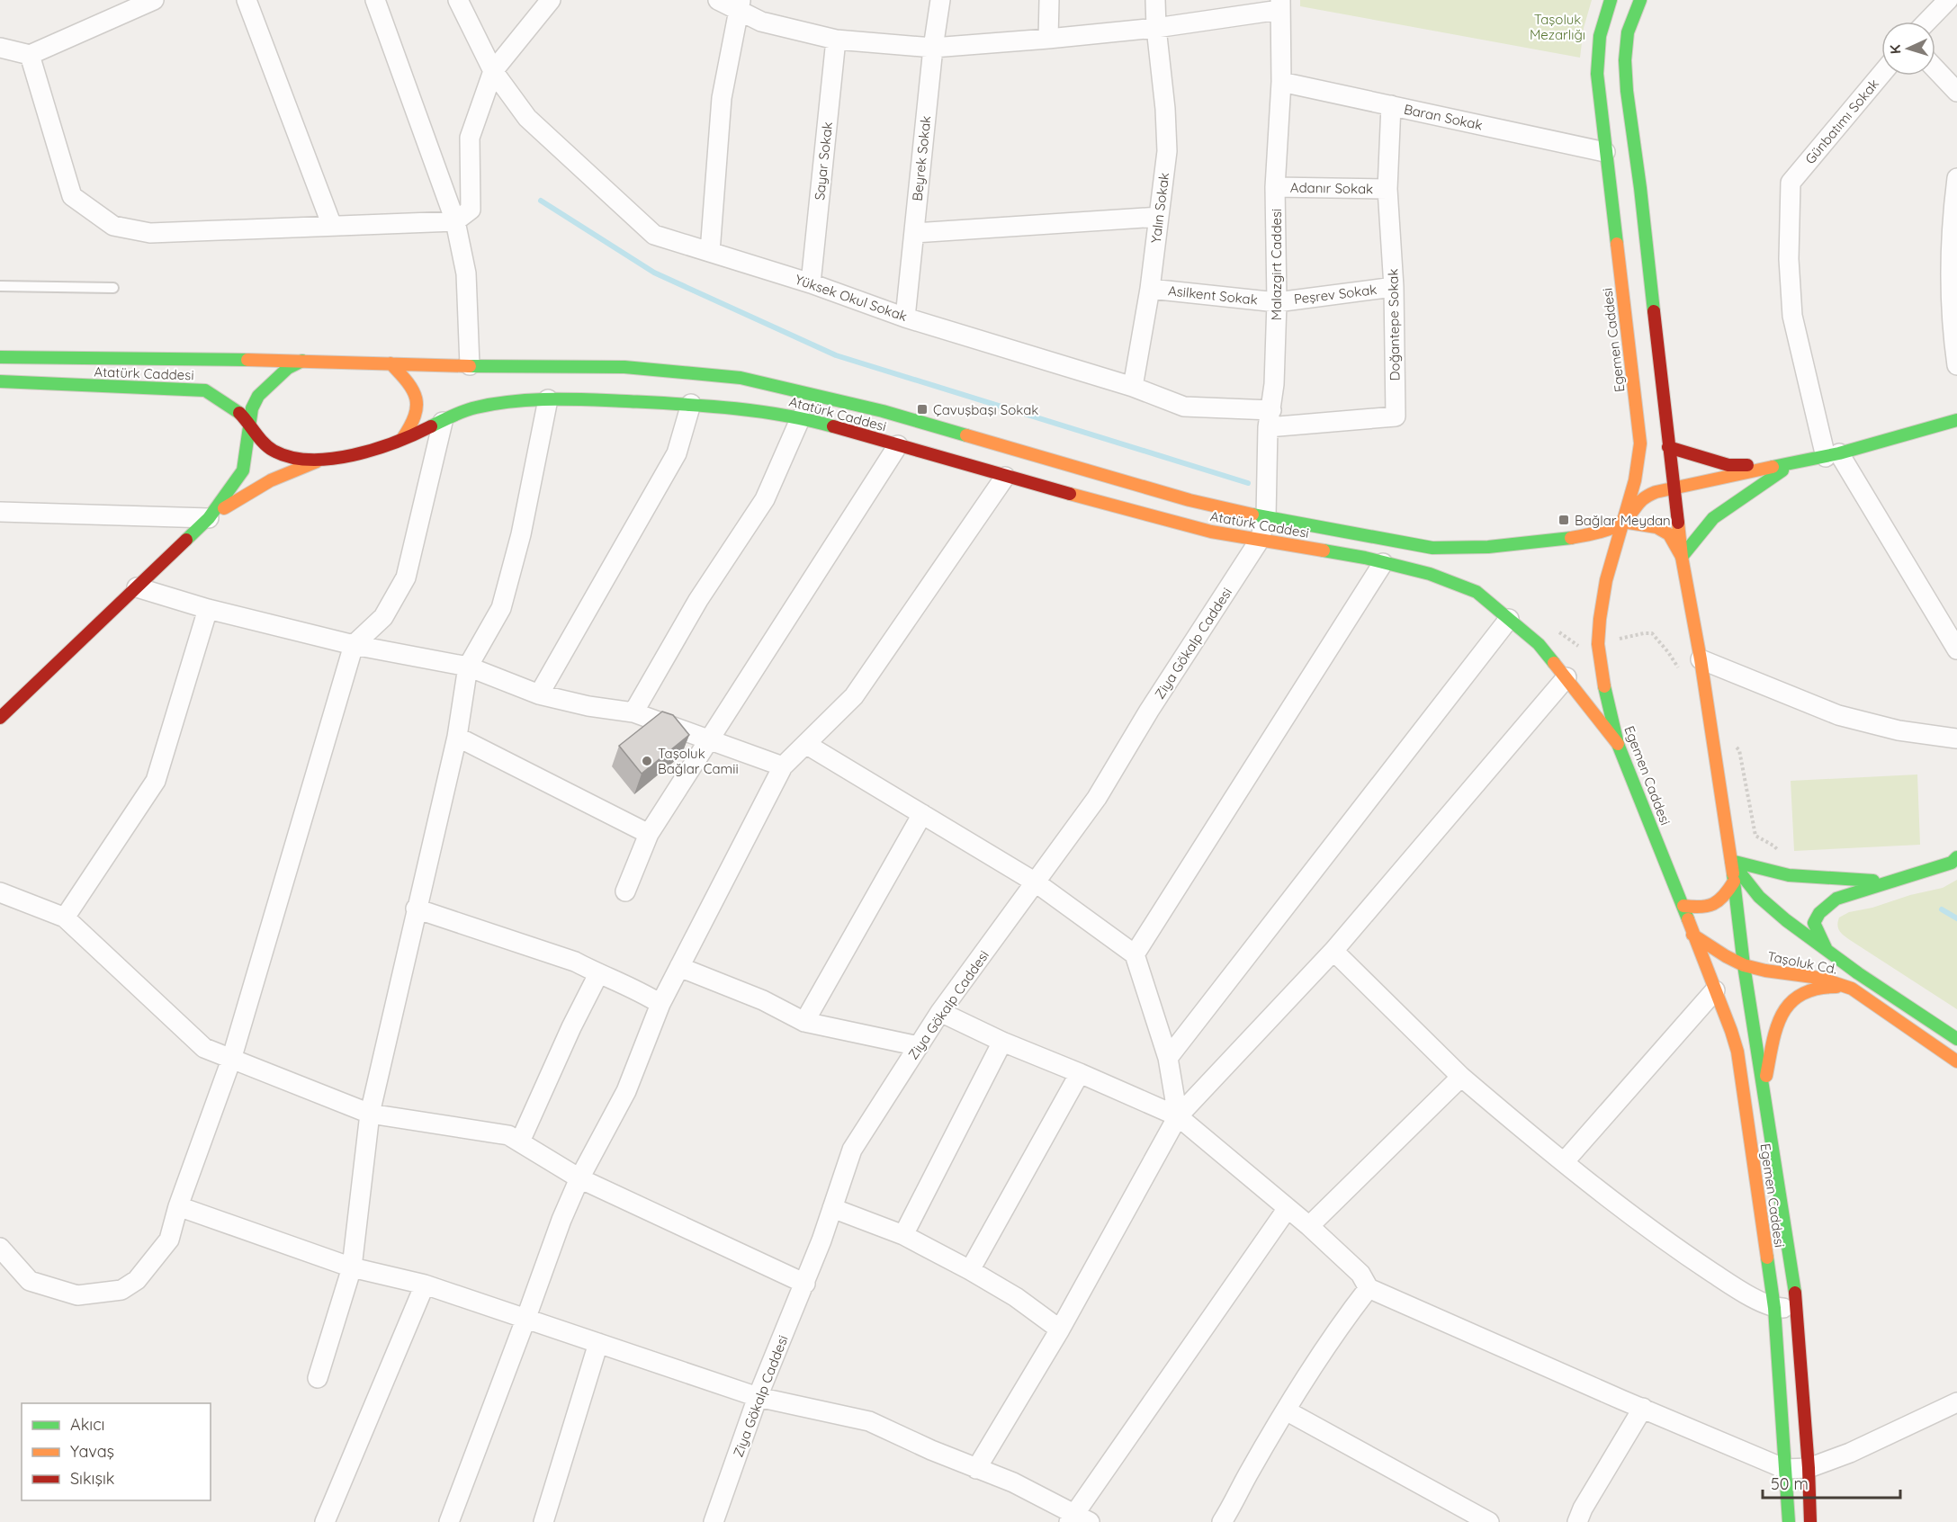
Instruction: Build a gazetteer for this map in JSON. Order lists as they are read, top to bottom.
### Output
{
  "streets": {
    "main road": ["Egemen Caddesi", "Atatürk Caddesi", "Taşoluk Cd."],
    "street": [
      "Baran Sokak",
      "Günbatımı Sokak",
      "Beyrek Sokak",
      "Sayar Sokak",
      "Adanır Sokak",
      "Yalın Sokak",
      "Malazgirt Caddesi",
      "Peşrev Sokak",
      "Asilkent Sokak",
      "Yüksek Okul Sokak",
      "Doğantepe Sokak",
      "Ziya Gökalp Caddesi"
    ]
  },
  "crossings": [
    ["Baran Sokak", "Malazgirt Caddesi"],
    ["Baran Sokak", "Doğantepe Sokak"],
    ["Baran Sokak", "Egemen Caddesi"],
    ["Beyrek Sokak", "Yüksek Okul Sokak"],
    ["Sayar Sokak", "Yüksek Okul Sokak"],
    ["Adanır Sokak", "Malazgirt Caddesi"],
    ["Adanır Sokak", "Doğantepe Sokak"],
    ["Yalın Sokak", "Asilkent Sokak"],
    ["Yalın Sokak", "Yüksek Okul Sokak"],
    ["Malazgirt Caddesi", "Peşrev Sokak"],
    ["Malazgirt Caddesi", "Asilkent Sokak"],
    ["Malazgirt Caddesi", "Yüksek Okul Sokak"],
    ["Malazgirt Caddesi", "Doğantepe Sokak"],
    ["Malazgirt Caddesi", "Atatürk Caddesi"],
    ["Malazgirt Caddesi", "Ziya Gökalp Caddesi"],
    ["Peşrev Sokak", "Asilkent Sokak"],
    ["Peşrev Sokak", "Doğantepe Sokak"],
    ["Yüksek Okul Sokak", "Doğantepe Sokak"],
    ["Egemen Caddesi", "Atatürk Caddesi"],
    ["Egemen Caddesi", "Taşoluk Cd."],
    ["Atatürk Caddesi", "Ziya Gökalp Caddesi"]
  ],
  "parks": ["Taşoluk Mezarlığı"],
  "places": {
    "transit": ["Çavuşbaşı Sokak", "Bağlar Meydan"],
    "other": ["Taşoluk Bağlar Camii"]
  },
  "legend": ["Akıcı", "Yavaş", "Sıkışık"],
  "scale_bar": "50 m",
  "north": "left"
}
